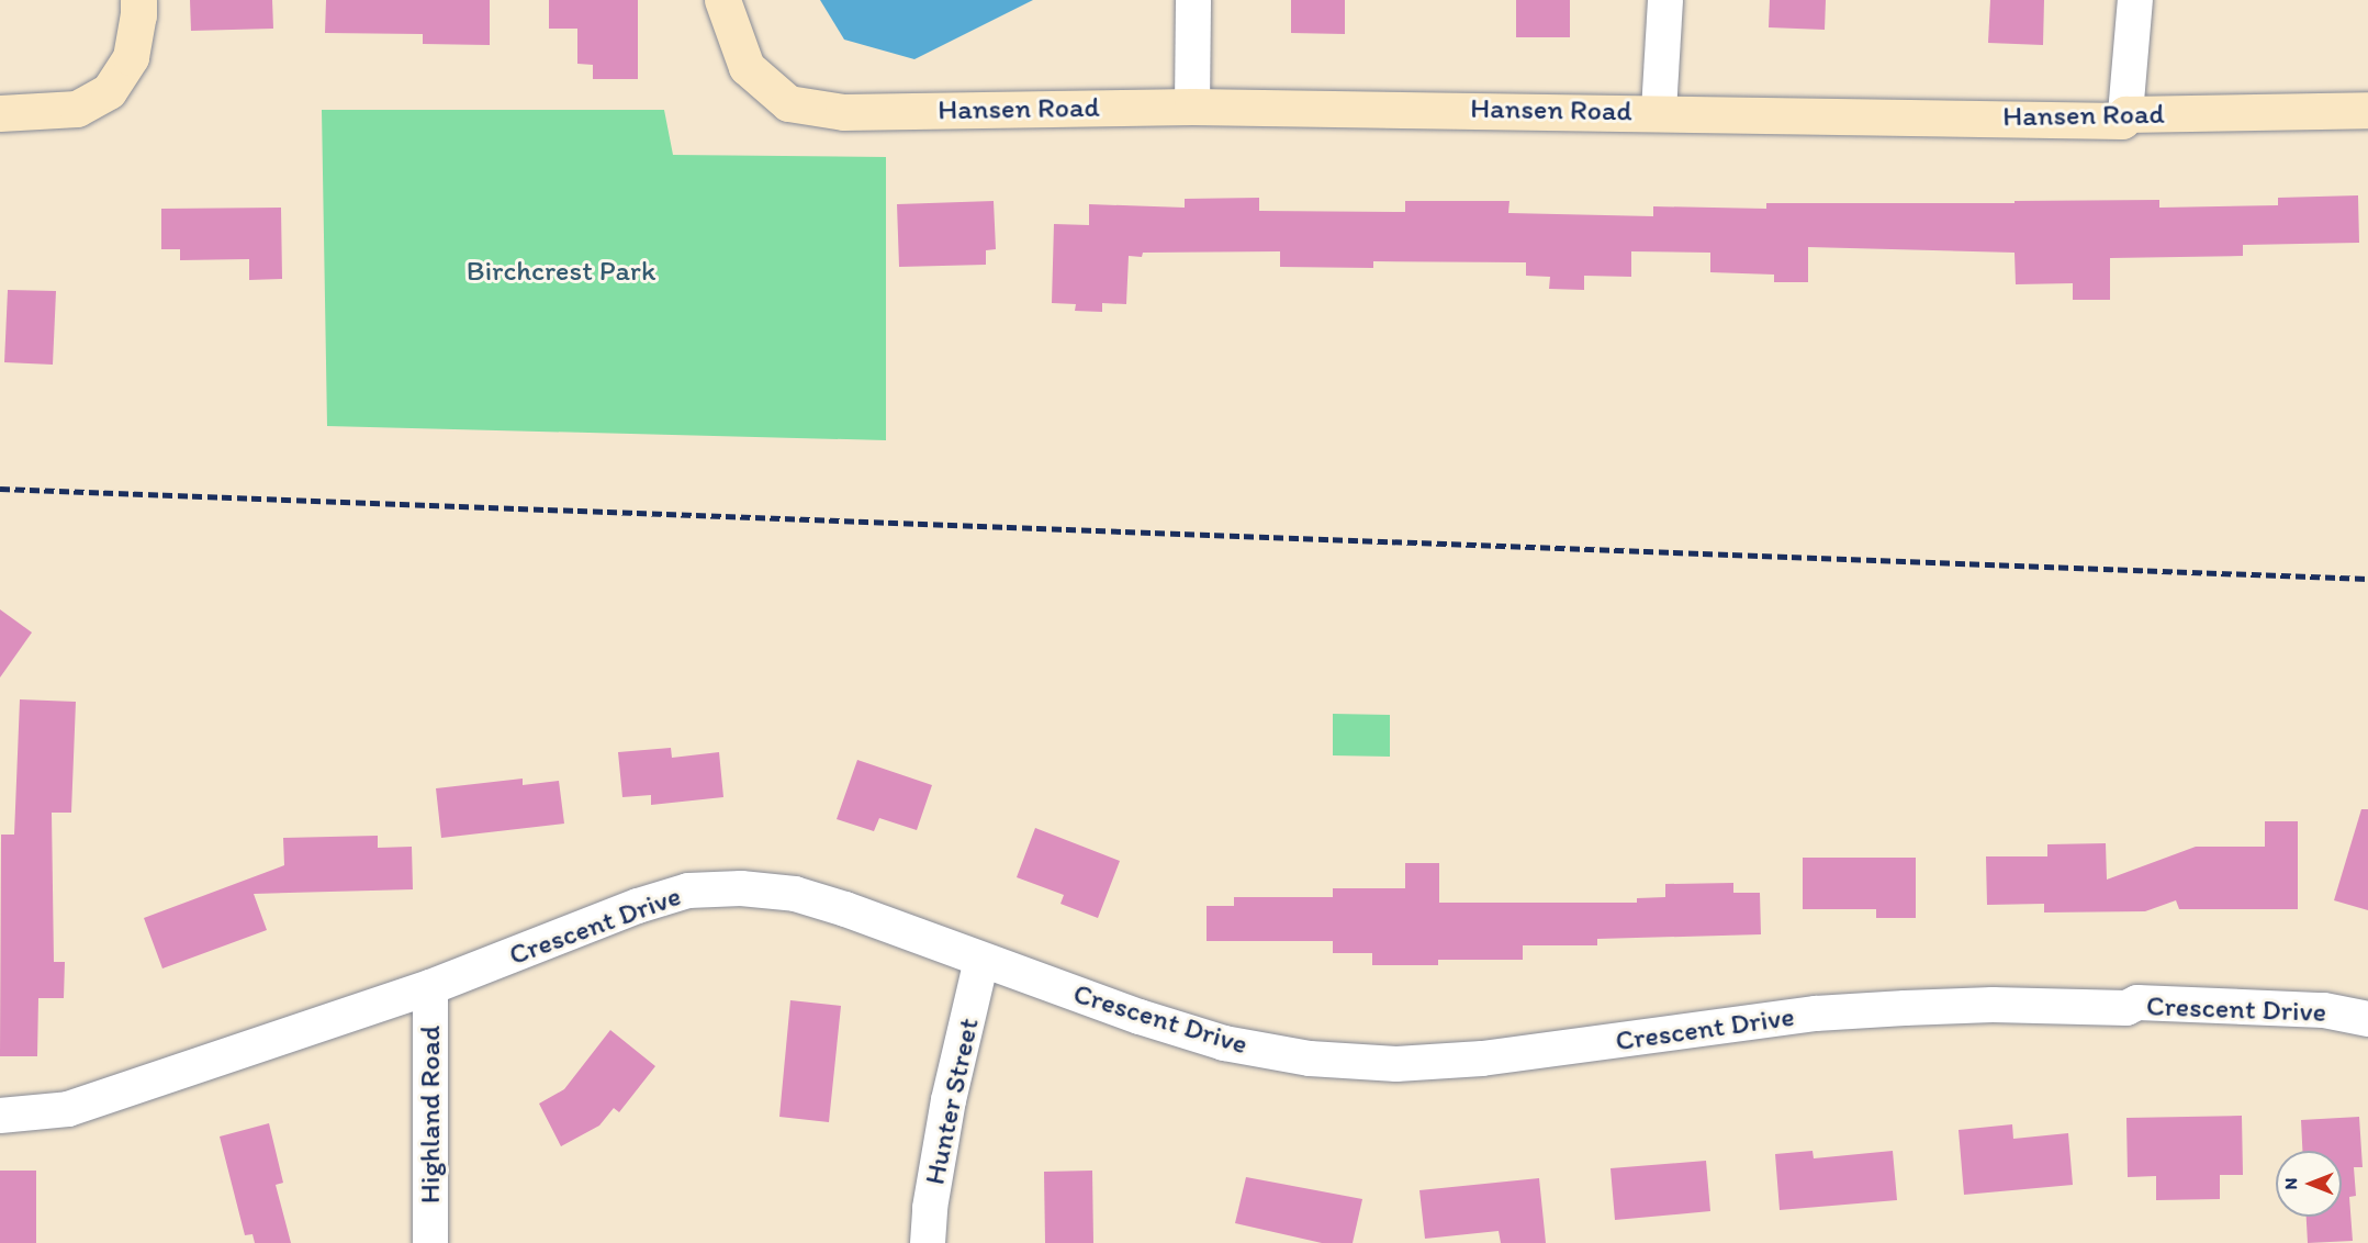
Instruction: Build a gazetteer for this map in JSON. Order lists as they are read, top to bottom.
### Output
{
  "streets": {
    "street": [
      "Hansen Road",
      "Crescent Drive",
      "Hunter Street",
      "Highland Road"
    ]
  },
  "crossings": [
    ["Crescent Drive", "Hunter Street"],
    ["Crescent Drive", "Highland Road"]
  ],
  "parks": ["Birchcrest Park"],
  "north": "left"
}
